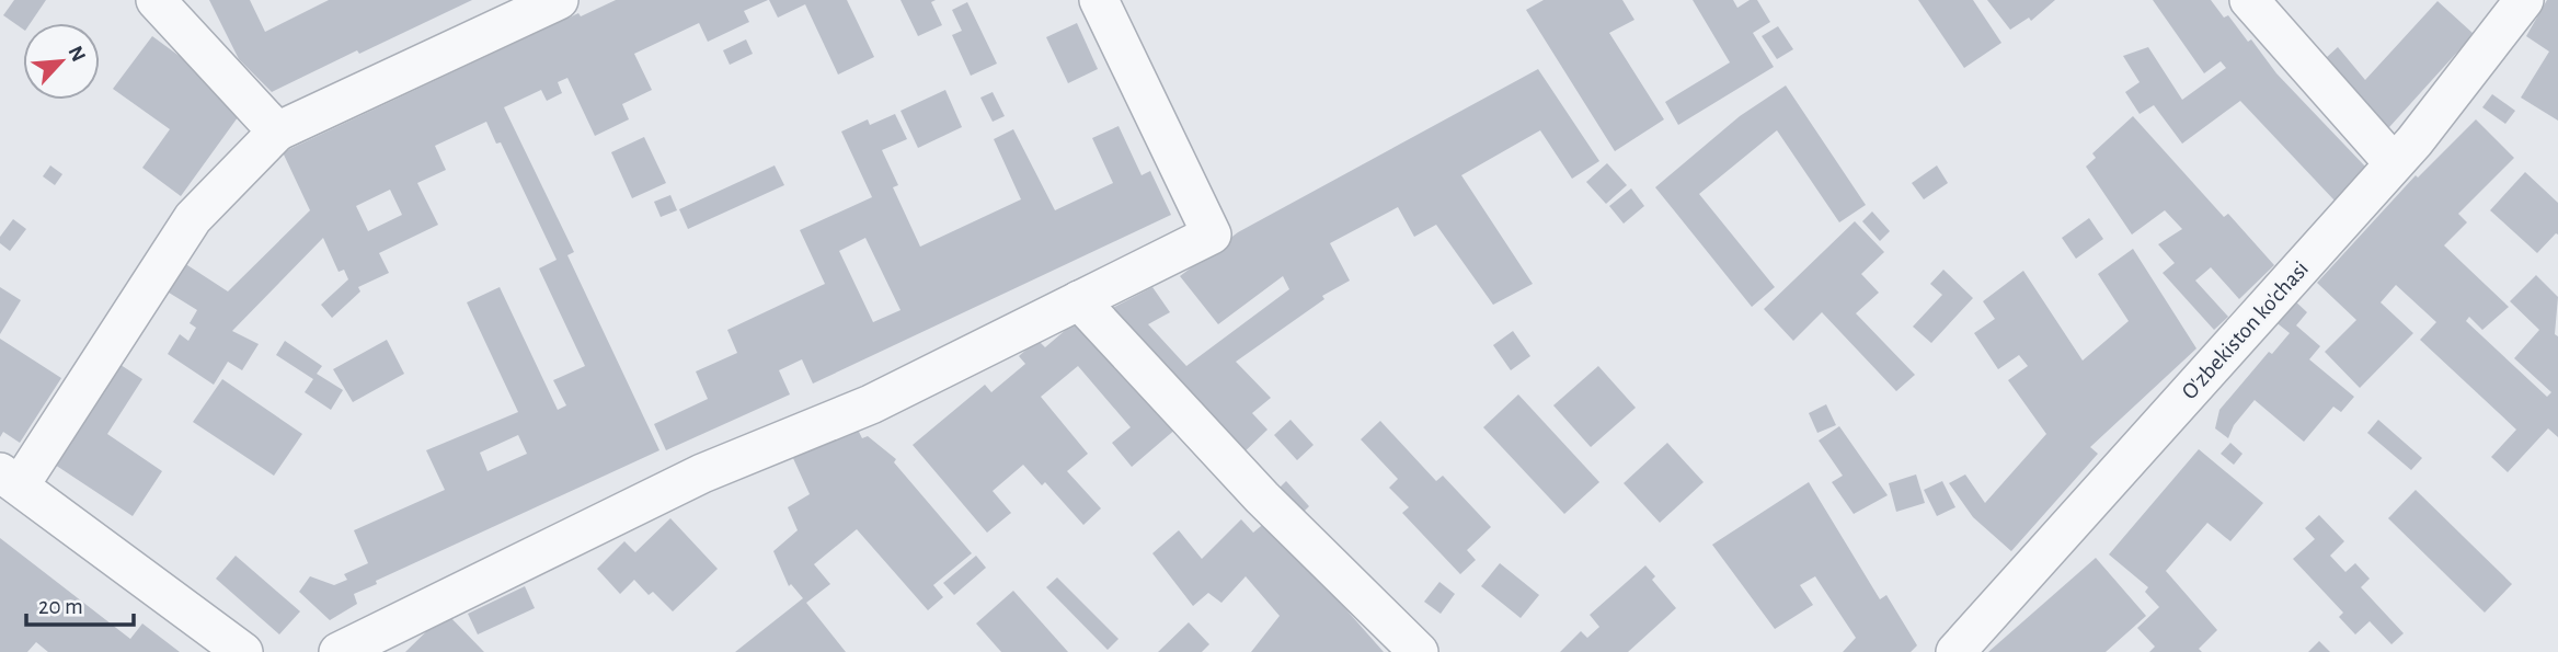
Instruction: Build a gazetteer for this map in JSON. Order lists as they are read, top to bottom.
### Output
{
  "streets": {
    "street": ["O'zbekiston ko'chasi"]
  },
  "scale_bar": "20 m",
  "north": "top right"
}
